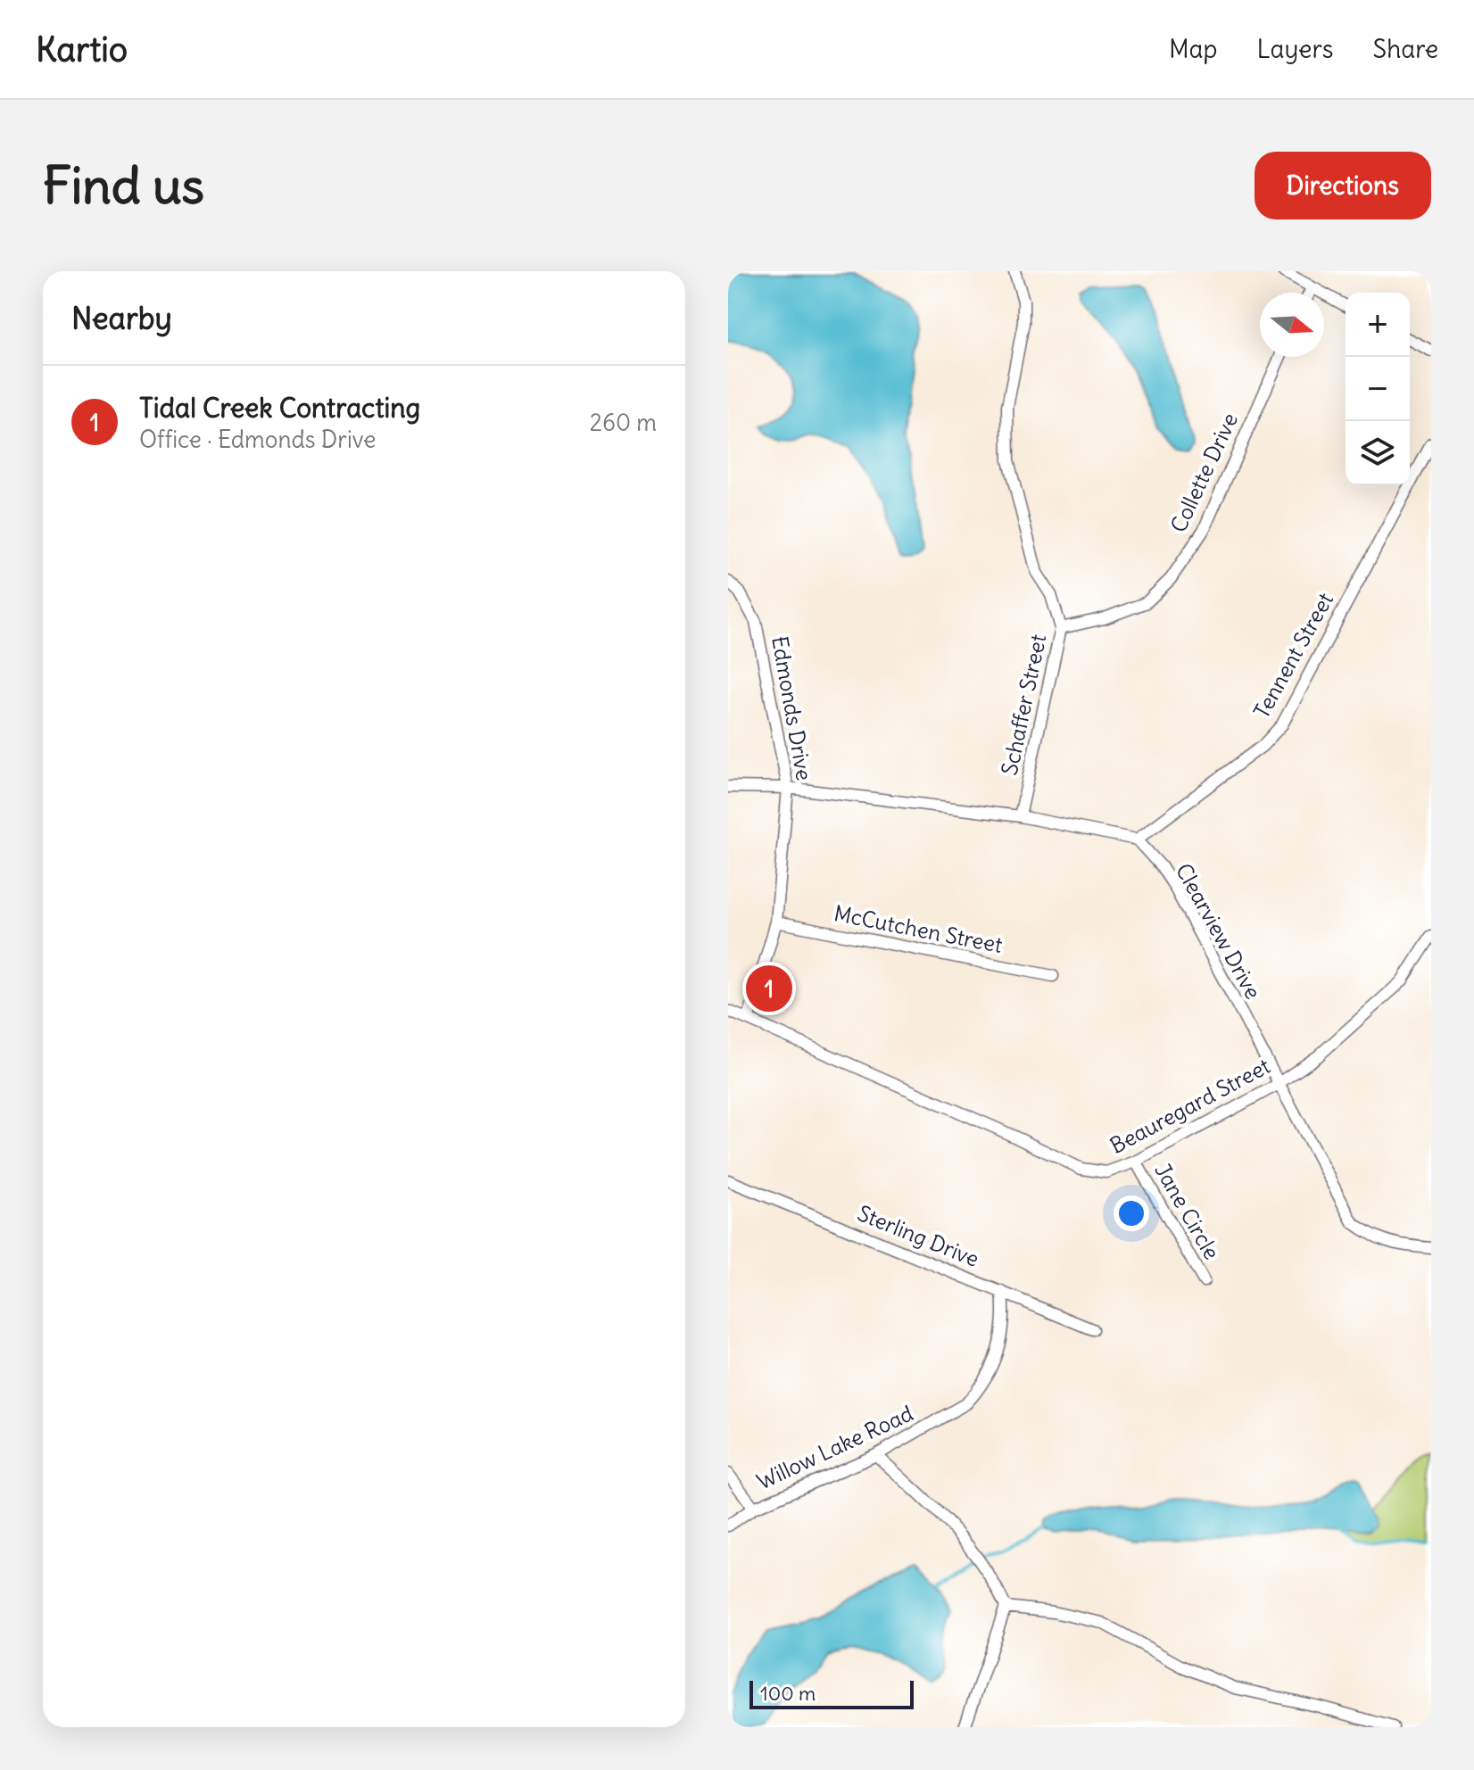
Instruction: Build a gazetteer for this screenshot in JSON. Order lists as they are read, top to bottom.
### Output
{
  "streets": {
    "street": [
      "Collette Drive",
      "Tennent Street",
      "Schaffer Street",
      "Edmonds Drive",
      "McCutchen Street",
      "Clearview Drive",
      "Beauregard Street",
      "Jane Circle",
      "Sterling Drive",
      "Willow Lake Road"
    ]
  },
  "crossings": [
    ["Collette Drive", "Schaffer Street"],
    ["Tennent Street", "Clearview Drive"],
    ["Edmonds Drive", "McCutchen Street"],
    ["Edmonds Drive", "Beauregard Street"],
    ["Clearview Drive", "Beauregard Street"],
    ["Beauregard Street", "Jane Circle"],
    ["Sterling Drive", "Willow Lake Road"]
  ],
  "scale_bar": "100 m",
  "north": "right",
  "page": {
    "header": "Kartio",
    "nav": ["Map", "Layers", "Share"],
    "buttons": "Directions",
    "title": "Find us",
    "heading": "Nearby",
    "map_buttons": ["+", "−"],
    "list": [
      {
        "mark": "1",
        "name": "Tidal Creek Contracting",
        "note": "Office · Edmonds Drive",
        "value": "260 m"
      }
    ],
    "pins": "1",
    "scale": "100 m"
  }
}
